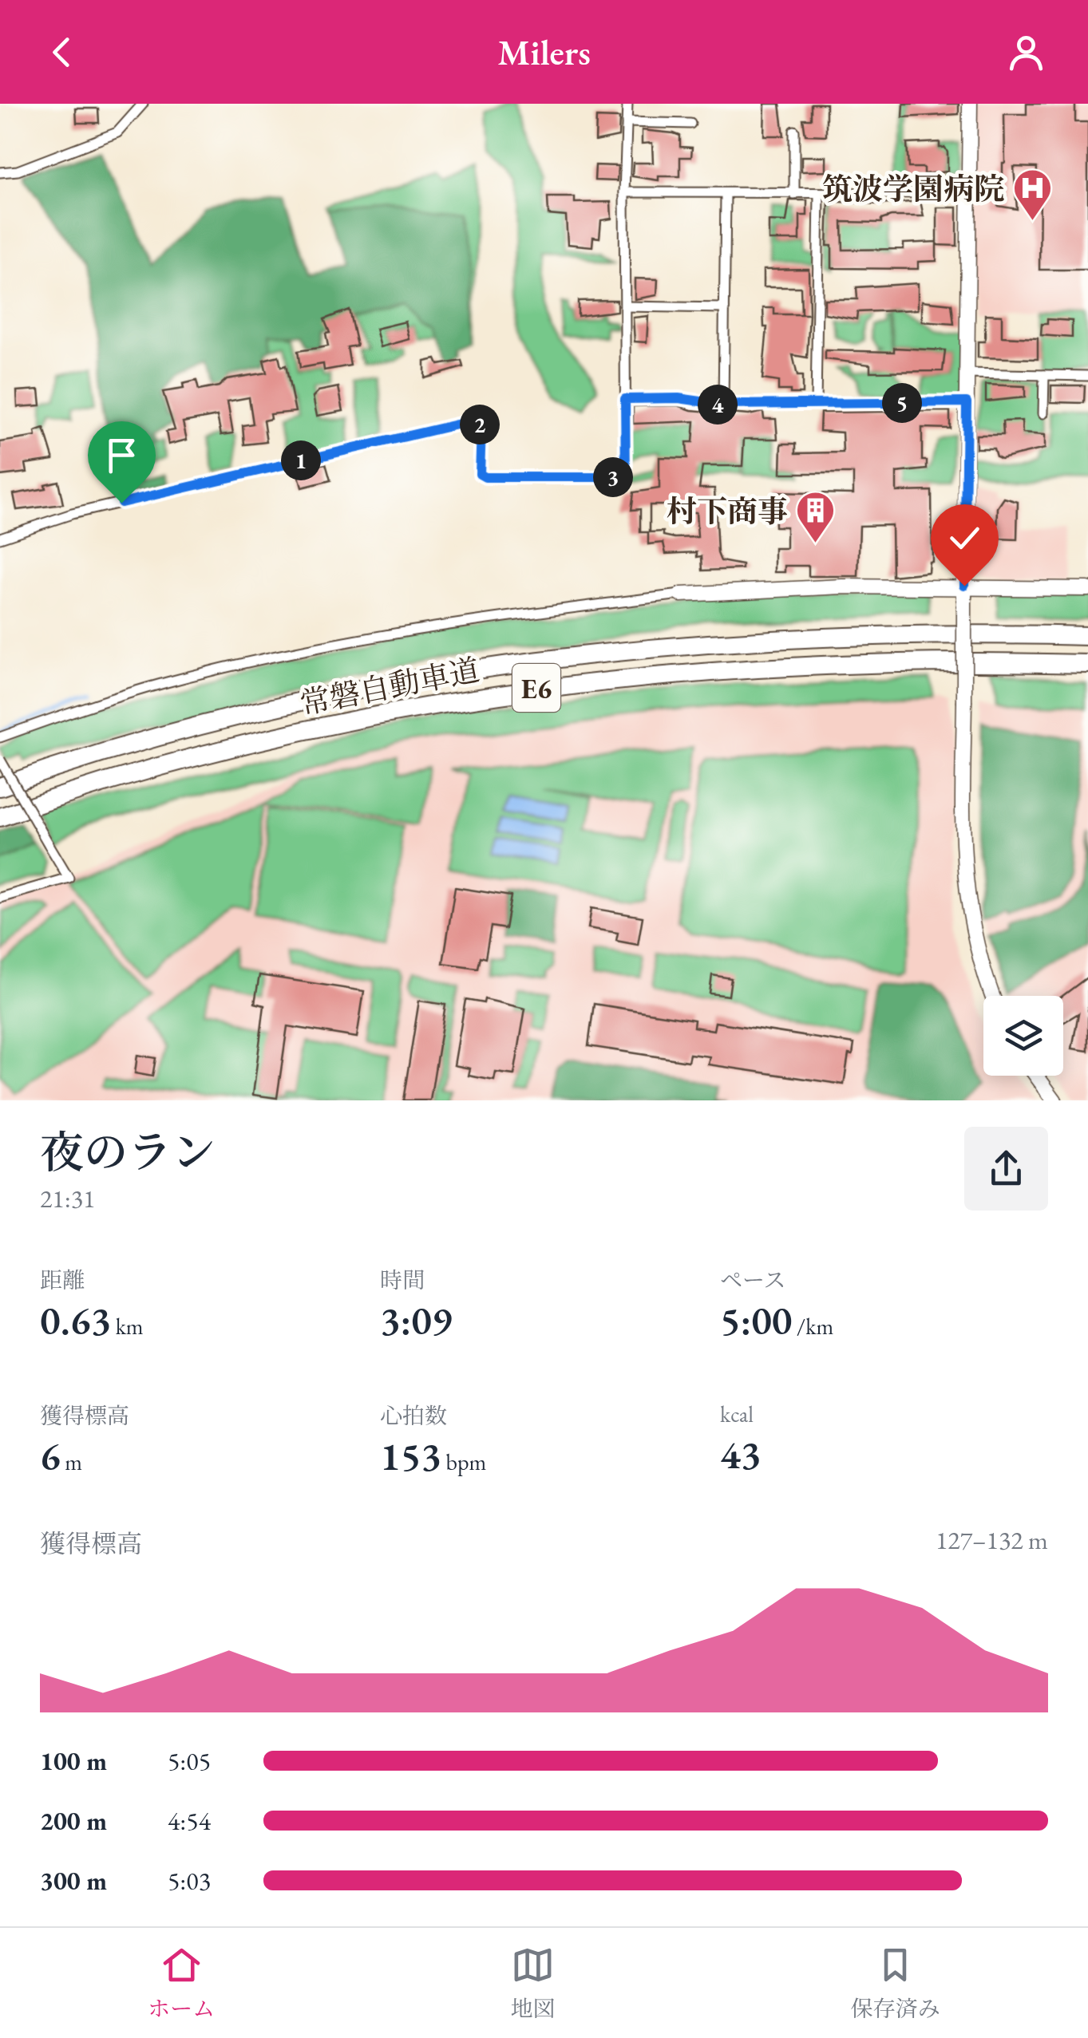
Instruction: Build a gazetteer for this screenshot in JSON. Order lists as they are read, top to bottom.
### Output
{
  "streets": {
    "highway": ["常磐自動車道", "E6"]
  },
  "places": {
    "hospital": ["筑波学園病院"],
    "building": ["村下商事"]
  },
  "page": {
    "header": "Milers",
    "pins": [
      "5",
      "4",
      "2",
      "1",
      "3"
    ],
    "heading": ["夜のラン", "21:31"],
    "stats": [
      ["距離", "0.63 km"],
      ["時間", "3:09"],
      ["ペース", "5:00 /km"],
      ["獲得標高", "6 m"],
      ["心拍数", "153 bpm"],
      ["kcal", "43"]
    ],
    "chart": ["獲得標高", "127–132 m"],
    "list": [
      {
        "name": "100 m",
        "note": "5:05"
      },
      {
        "name": "200 m",
        "note": "4:54"
      },
      {
        "name": "300 m",
        "note": "5:03"
      }
    ],
    "tabs": ["ホーム", "地図", "保存済み"]
  }
}
